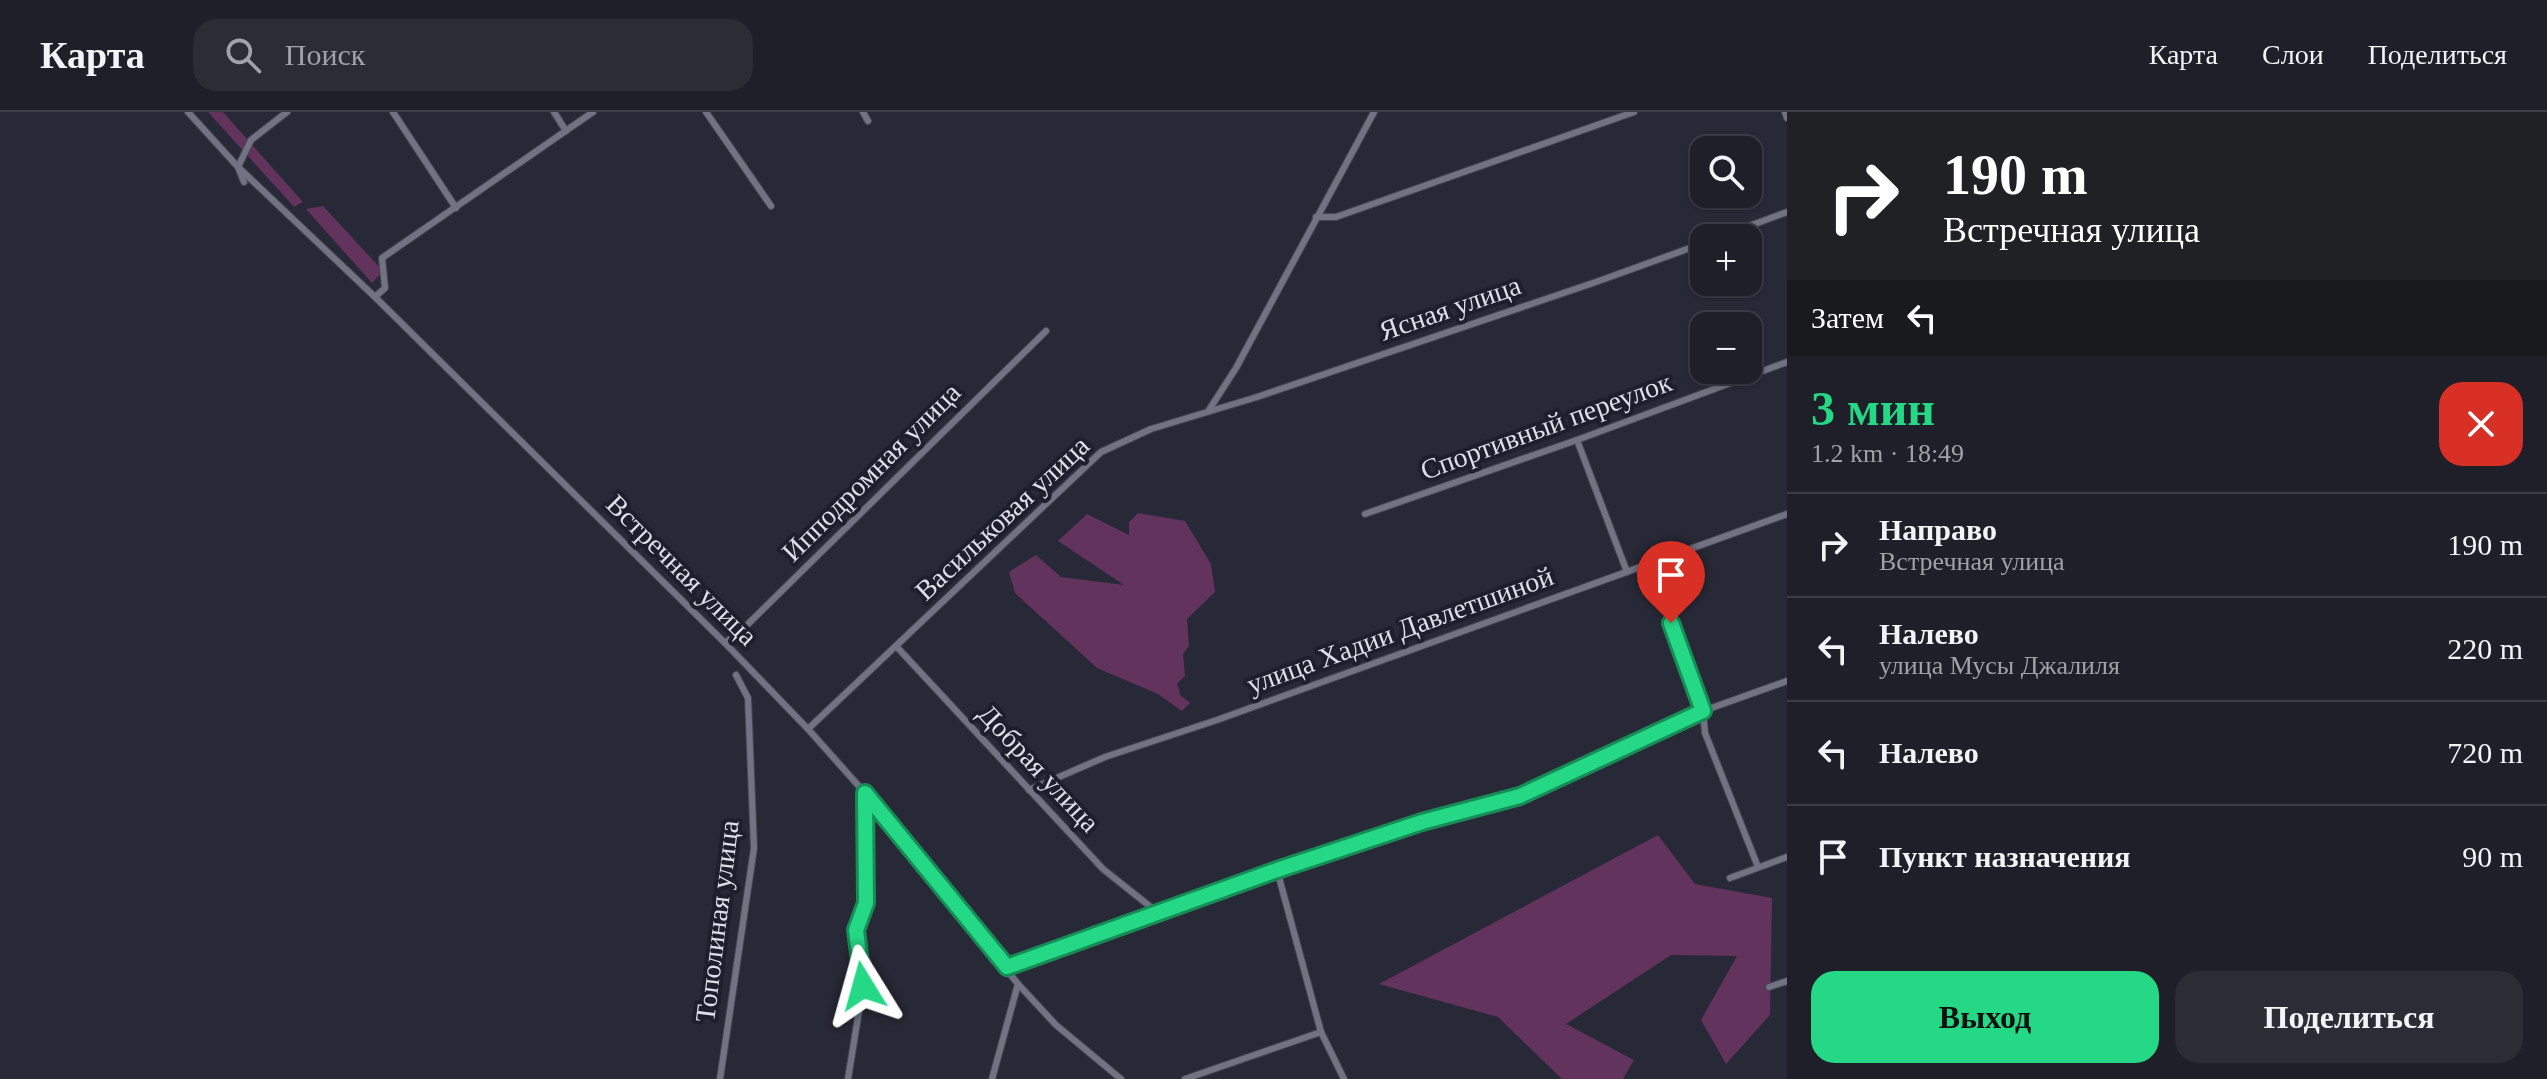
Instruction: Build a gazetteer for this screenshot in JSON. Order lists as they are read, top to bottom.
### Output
{
  "streets": {
    "street": [
      "Ясная улица",
      "Спортивный переулок",
      "Ипподромная улица",
      "Васильковая улица",
      "Встречная улица",
      "улица Хадии Давлетшиной",
      "Добрая улица",
      "Тополиная улица"
    ]
  },
  "crossings": [
    ["Ясная улица", "Васильковая улица"],
    ["Ипподромная улица", "Встречная улица"],
    ["Васильковая улица", "Встречная улица"],
    ["Васильковая улица", "Добрая улица"],
    ["улица Хадии Давлетшиной", "Добрая улица"]
  ],
  "page": {
    "header": "Карта",
    "search": "Поиск",
    "nav": ["Карта", "Слои", "Поделиться"],
    "turn": ["190 m", "Встречная улица"],
    "map_buttons": ["+", "−"],
    "then": "Затем",
    "heading": ["3 мин", "1.2 km · 18:49"],
    "list": [
      {
        "name": "Направо",
        "note": "Встречная улица",
        "value": "190 m"
      },
      {
        "name": "Налево",
        "note": "улица Мусы Джалиля",
        "value": "220 m"
      },
      {
        "name": "Налево",
        "value": "720 m"
      },
      {
        "name": "Пункт назначения",
        "value": "90 m"
      }
    ],
    "buttons": ["Выход", "Поделиться"]
  }
}
